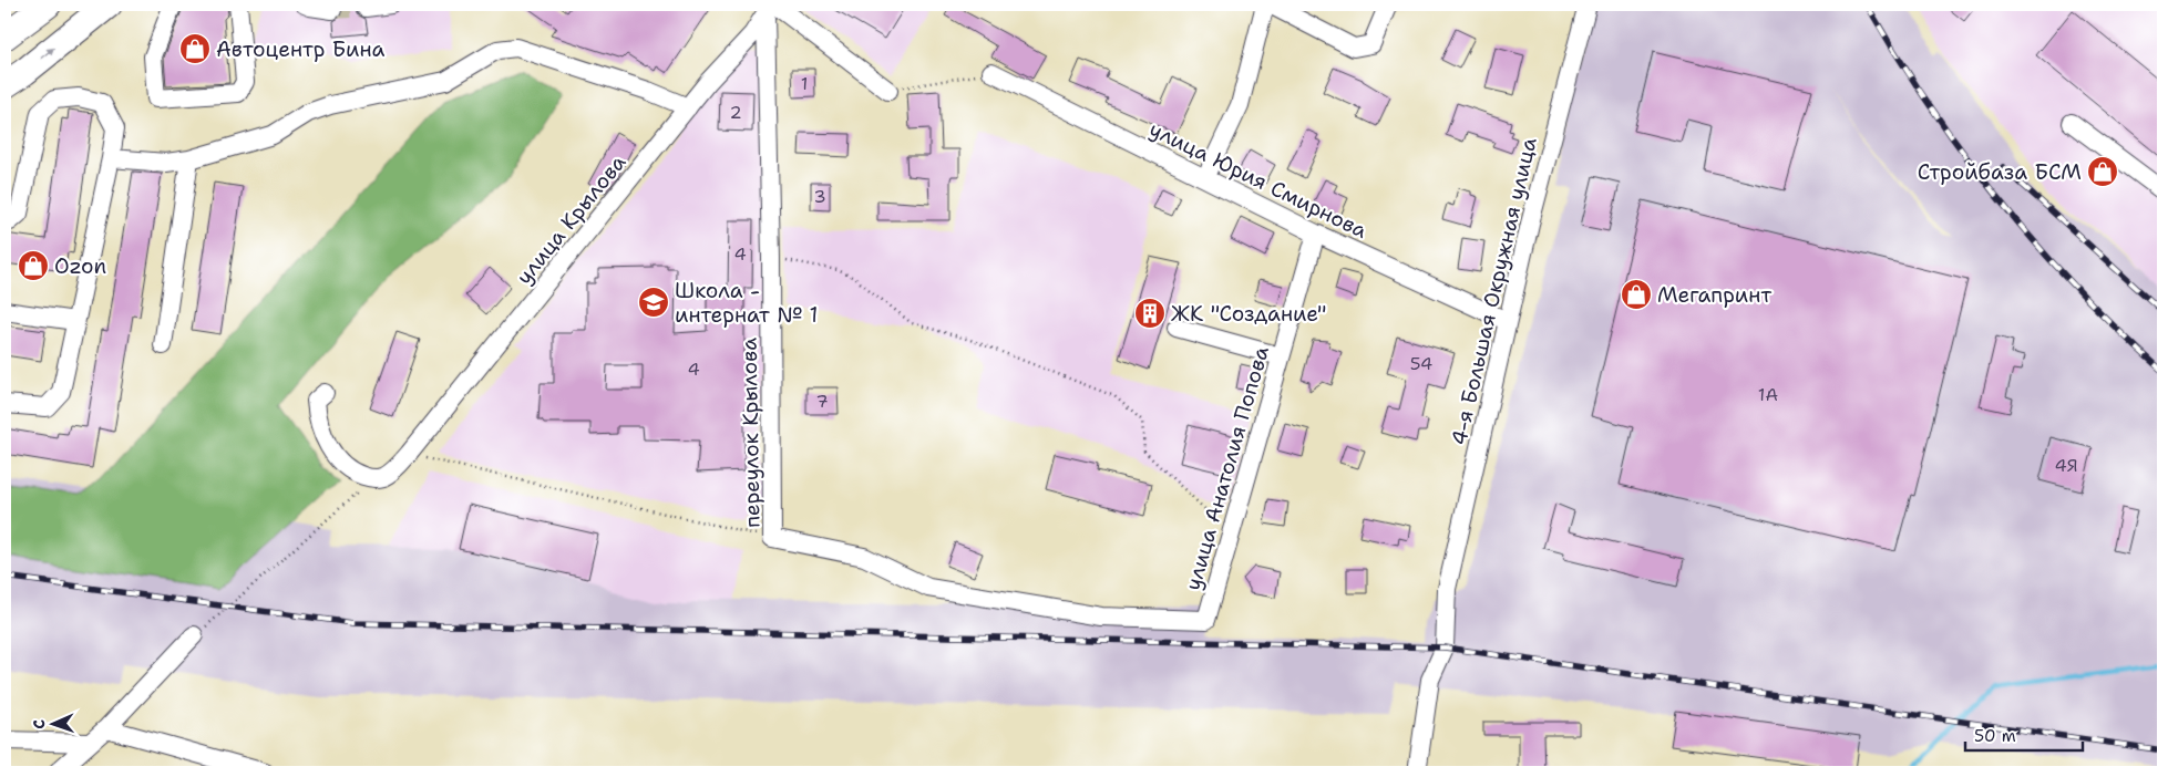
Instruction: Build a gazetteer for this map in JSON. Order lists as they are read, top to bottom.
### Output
{
  "streets": {
    "street": [
      "улица Юрия Смирнова",
      "улица Крылова",
      "4-я Большая Окружная улица",
      "переулок Крылова",
      "улица Анатолия Попова"
    ]
  },
  "crossings": [
    ["улица Юрия Смирнова", "4-я Большая Окружная улица"],
    ["улица Юрия Смирнова", "улица Анатолия Попова"],
    ["улица Крылова", "переулок Крылова"],
    ["переулок Крылова", "улица Анатолия Попова"]
  ],
  "places": {
    "shop": [
      "Автоцентр Бина",
      "Стройбаза БСМ",
      "Ozon",
      "Мегапринт"
    ],
    "school or university": ["Школа - интернат № 1"],
    "building": ["ЖК \"Создание\""]
  },
  "house_numbers": [
    "1",
    "2",
    "3",
    "4",
    "54",
    "4",
    "1А",
    "7",
    "4Я"
  ],
  "scale_bar": "50 m",
  "north": "left"
}
